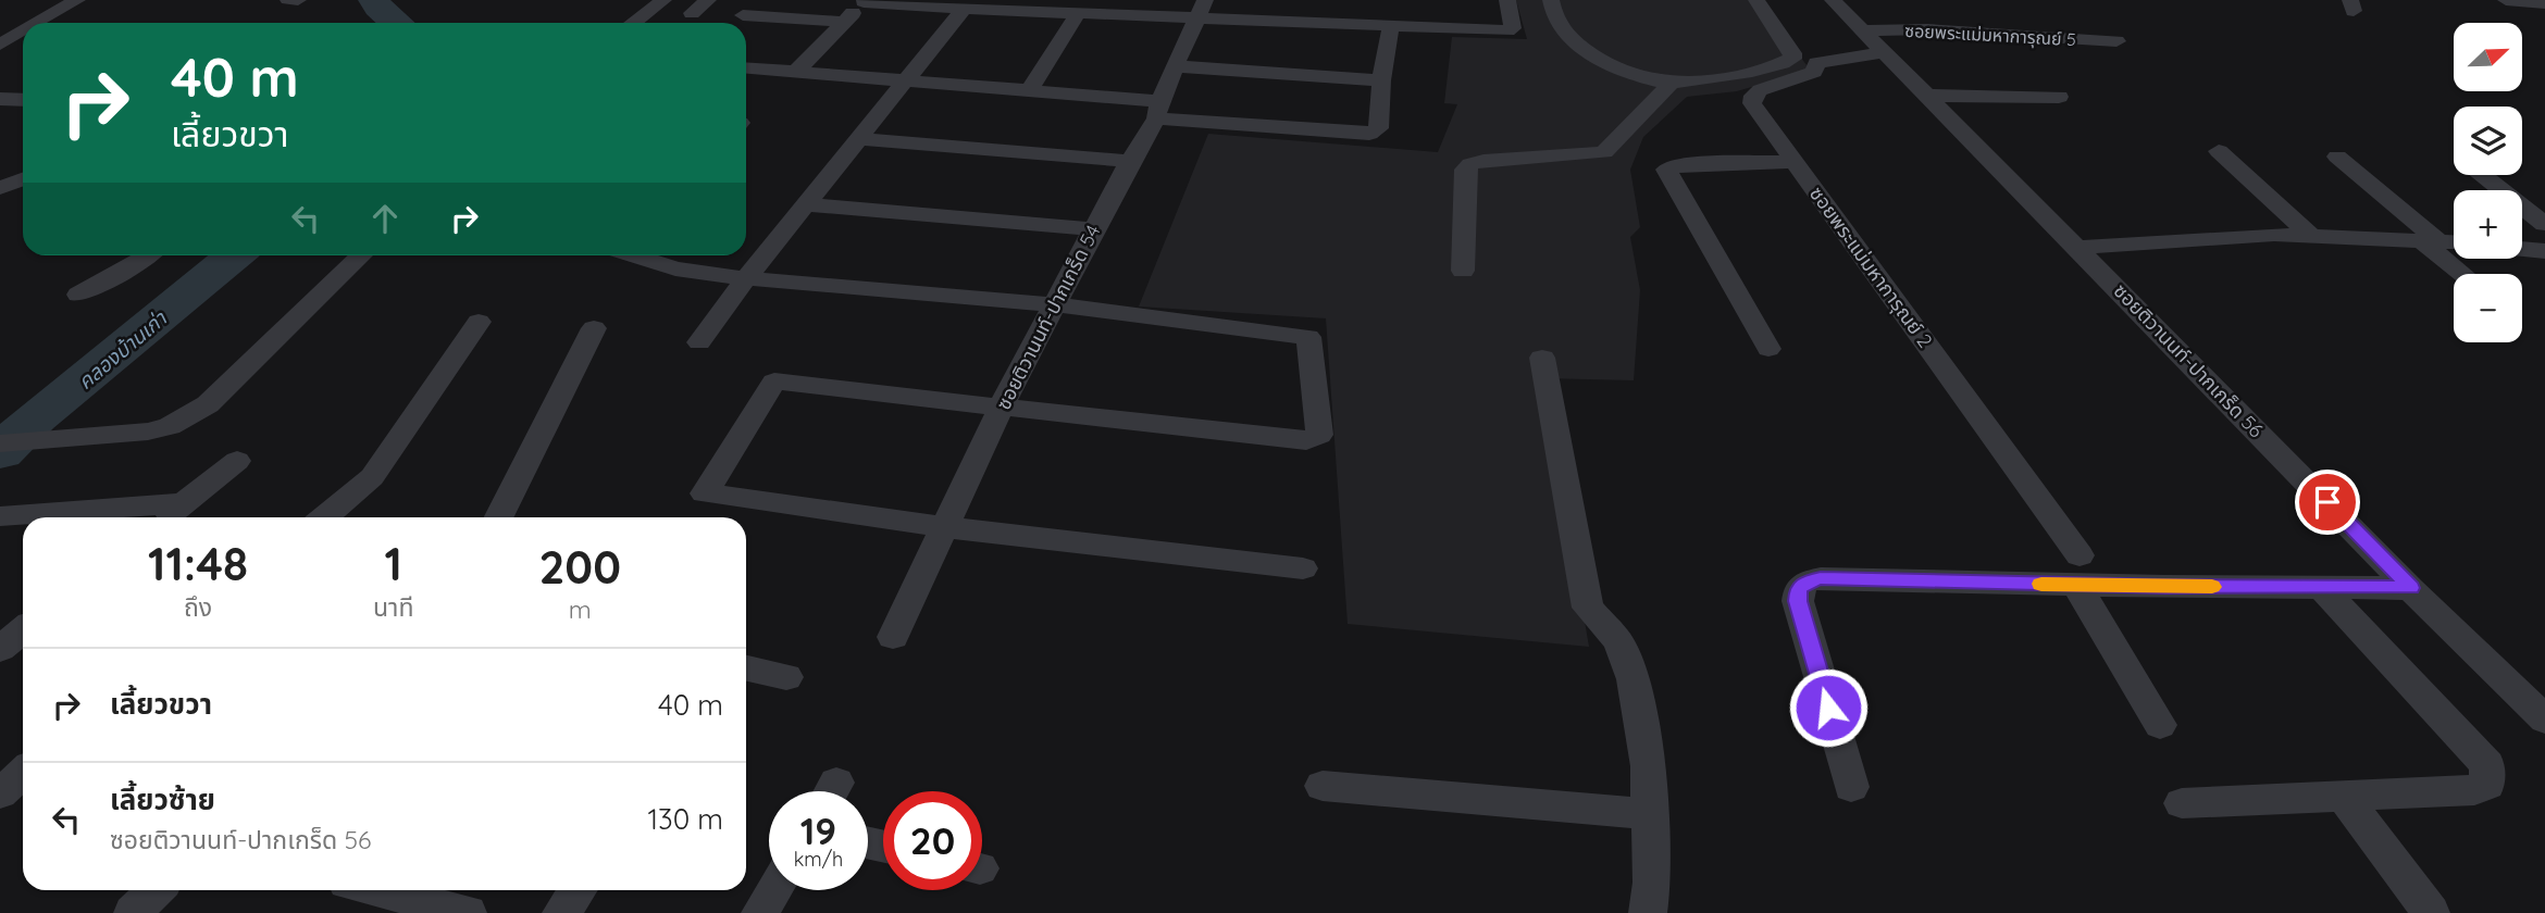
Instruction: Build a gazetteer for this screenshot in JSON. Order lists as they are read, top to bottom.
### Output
{
  "streets": {
    "street": [
      "ซอยพระแม่มหาการุณย์ 5",
      "ซอยพระแม่มหาการุณย์ 2",
      "ซอยติวานนท์-ปากเกร็ด 54",
      "ซอยติวานนท์-ปากเกร็ด 56"
    ]
  },
  "crossings": [
    ["ซอยพระแม่มหาการุณย์ 5", "ซอยติวานนท์-ปากเกร็ด 56"],
    ["ซอยพระแม่มหาการุณย์ 2", "ซอยติวานนท์-ปากเกร็ด 56"]
  ],
  "water": ["คลองบ้านเก่า"],
  "north": "top right",
  "page": {
    "map_buttons": ["+", "−"],
    "turn": ["40 m", "เลี้ยวขวา"],
    "eta": [
      "11:48",
      "ถึง",
      "1",
      "นาที",
      "200",
      "m"
    ],
    "list": [
      {
        "name": "เลี้ยวขวา",
        "value": "40 m"
      },
      {
        "name": "เลี้ยวซ้าย",
        "note": "ซอยติวานนท์-ปากเกร็ด 56",
        "value": "130 m"
      }
    ],
    "speed": "19 km/h",
    "limit": "20"
  }
}
